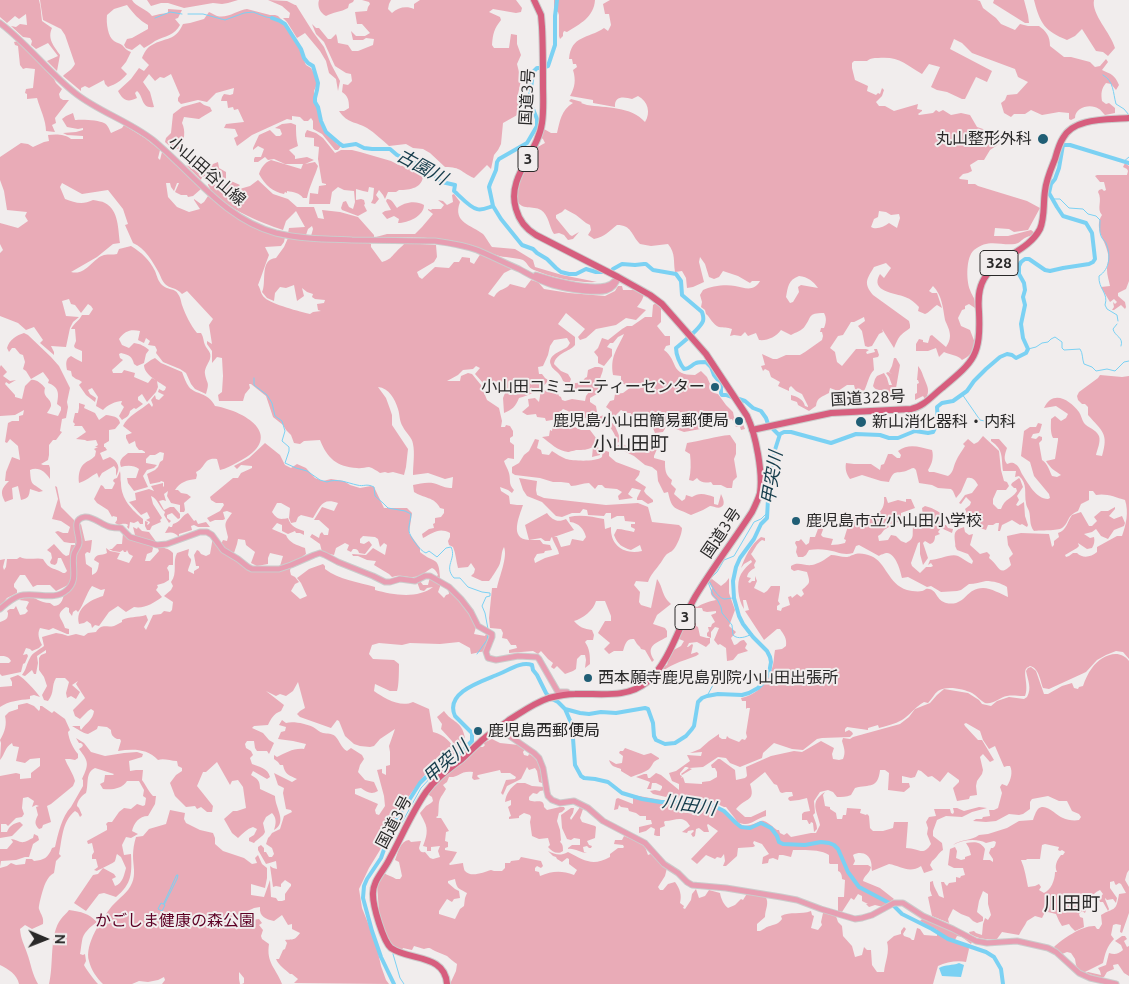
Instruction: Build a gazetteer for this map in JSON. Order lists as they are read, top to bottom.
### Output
{
  "streets": {
    "highway": [
      "国道3号",
      "3",
      "328",
      "国道328号"
    ],
    "main road": ["小山田谷山線"]
  },
  "crossings": [
    ["国道3号", "小山田谷山線"],
    ["国道3号", "国道328号"]
  ],
  "districts": ["小山田町", "川田町"],
  "water": ["古園川", "甲突川", "川田川"],
  "parks": ["かごしま健康の森公園"],
  "places": [
    "丸山整形外科",
    "小山田コミュニティーセンター",
    "鹿児島小山田簡易郵便局",
    "新山消化器科・内科",
    "鹿児島市立小山田小学校",
    "西本願寺鹿児島別院小山田出張所",
    "鹿児島西郵便局"
  ],
  "north": "right"
}
